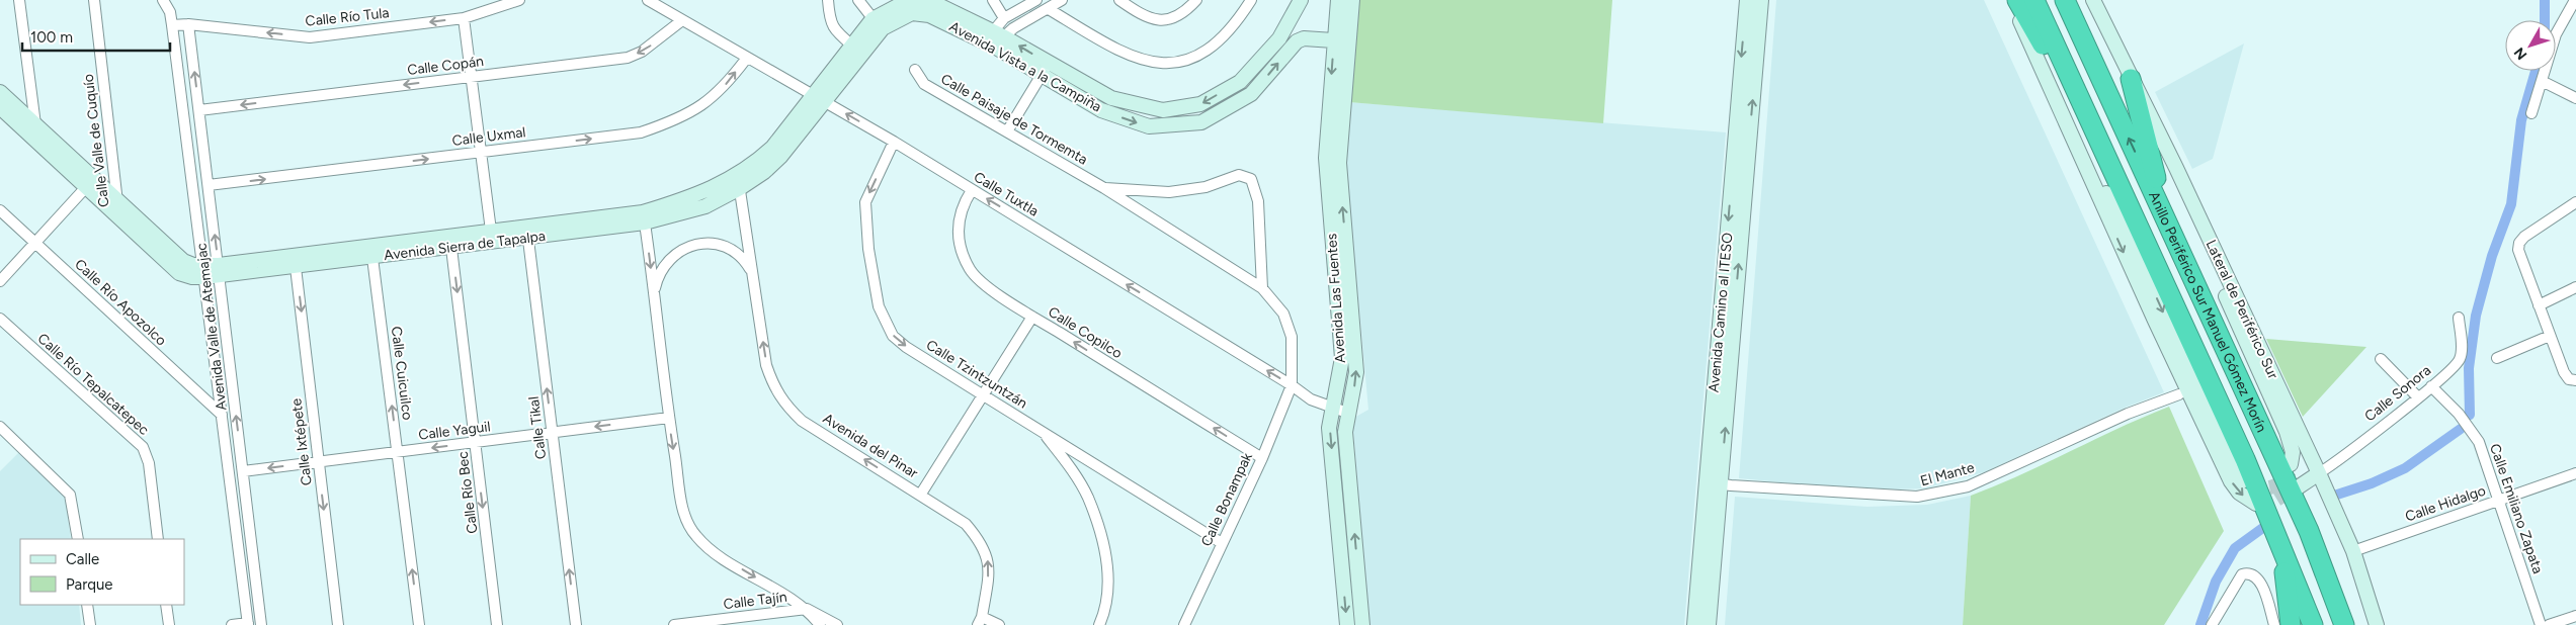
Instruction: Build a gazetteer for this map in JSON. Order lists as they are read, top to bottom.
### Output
{
  "streets": {
    "highway": ["Anillo Periférico Sur Manuel Gómez Morín"],
    "street": [
      "Calle Río Tula",
      "Calle Copán",
      "Avenida Vista a la Campiña",
      "Calle Paisaje de Tormemta",
      "Calle Uxmal",
      "Calle Valle de Cuquío",
      "Calle Tuxtla",
      "Avenida Sierra de Tapalpa",
      "Avenida Las Fuentes",
      "Calle Río Apozolco",
      "Lateral de Periférico Sur",
      "Avenida Camino al ITESO",
      "Avenida Valle de Atemajac",
      "Calle Copilco",
      "Calle Cuicuilco",
      "Calle Tzintzuntzán",
      "Calle Río Tepalcatepec",
      "Calle Sonora",
      "Calle Tikal",
      "Calle Yaguil",
      "Calle Ixtépete",
      "Avenida del Pinar",
      "El Mante",
      "Calle Río Bec",
      "Calle Bonampak",
      "Calle Hidalgo",
      "Calle Emiliano Zapata",
      "Calle Tajín"
    ]
  },
  "crossings": [
    ["Calle Río Tula", "Avenida Valle de Atemajac"],
    ["Calle Copán", "Calle Tuxtla"],
    ["Calle Copán", "Avenida Valle de Atemajac"],
    ["Avenida Vista a la Campiña", "Avenida Sierra de Tapalpa"],
    ["Avenida Vista a la Campiña", "Avenida Las Fuentes"],
    ["Calle Paisaje de Tormemta", "Calle Tuxtla"],
    ["Calle Paisaje de Tormemta", "Calle Bonampak"],
    ["Calle Uxmal", "Calle Tuxtla"],
    ["Calle Uxmal", "Avenida Valle de Atemajac"],
    ["Calle Valle de Cuquío", "Avenida Sierra de Tapalpa"],
    ["Calle Tuxtla", "Avenida Sierra de Tapalpa"],
    ["Calle Tuxtla", "Avenida Las Fuentes"],
    ["Calle Tuxtla", "Calle Copilco"],
    ["Calle Tuxtla", "Calle Tzintzuntzán"],
    ["Calle Tuxtla", "Calle Bonampak"],
    ["Avenida Sierra de Tapalpa", "Avenida Valle de Atemajac"],
    ["Avenida Sierra de Tapalpa", "Calle Cuicuilco"],
    ["Avenida Sierra de Tapalpa", "Calle Tikal"],
    ["Avenida Sierra de Tapalpa", "Calle Ixtépete"],
    ["Avenida Sierra de Tapalpa", "Avenida del Pinar"],
    ["Avenida Sierra de Tapalpa", "Calle Río Bec"],
    ["Calle Río Apozolco", "Avenida Valle de Atemajac"],
    ["Lateral de Periférico Sur", "Calle Sonora"],
    ["Lateral de Periférico Sur", "Calle Hidalgo"],
    ["Avenida Camino al ITESO", "El Mante"],
    ["Avenida Valle de Atemajac", "Calle Yaguil"],
    ["Calle Copilco", "Calle Bonampak"],
    ["Calle Cuicuilco", "Calle Yaguil"],
    ["Calle Tzintzuntzán", "Calle Bonampak"],
    ["Calle Sonora", "Calle Emiliano Zapata"],
    ["Calle Tikal", "Calle Yaguil"],
    ["Calle Yaguil", "Calle Ixtépete"],
    ["Calle Yaguil", "Calle Río Bec"],
    ["Calle Hidalgo", "Calle Emiliano Zapata"]
  ],
  "one_way": [
    "Calle Río Tula",
    "Calle Copán",
    "Calle Uxmal",
    "Calle Tuxtla",
    "Calle Copilco",
    "Calle Cuicuilco",
    "Calle Tzintzuntzán",
    "Calle Tikal",
    "Calle Yaguil",
    "Calle Ixtépete",
    "Avenida del Pinar",
    "Calle Río Bec"
  ],
  "legend": ["Calle", "Parque"],
  "scale_bar": "100 m",
  "north": "bottom left"
}
